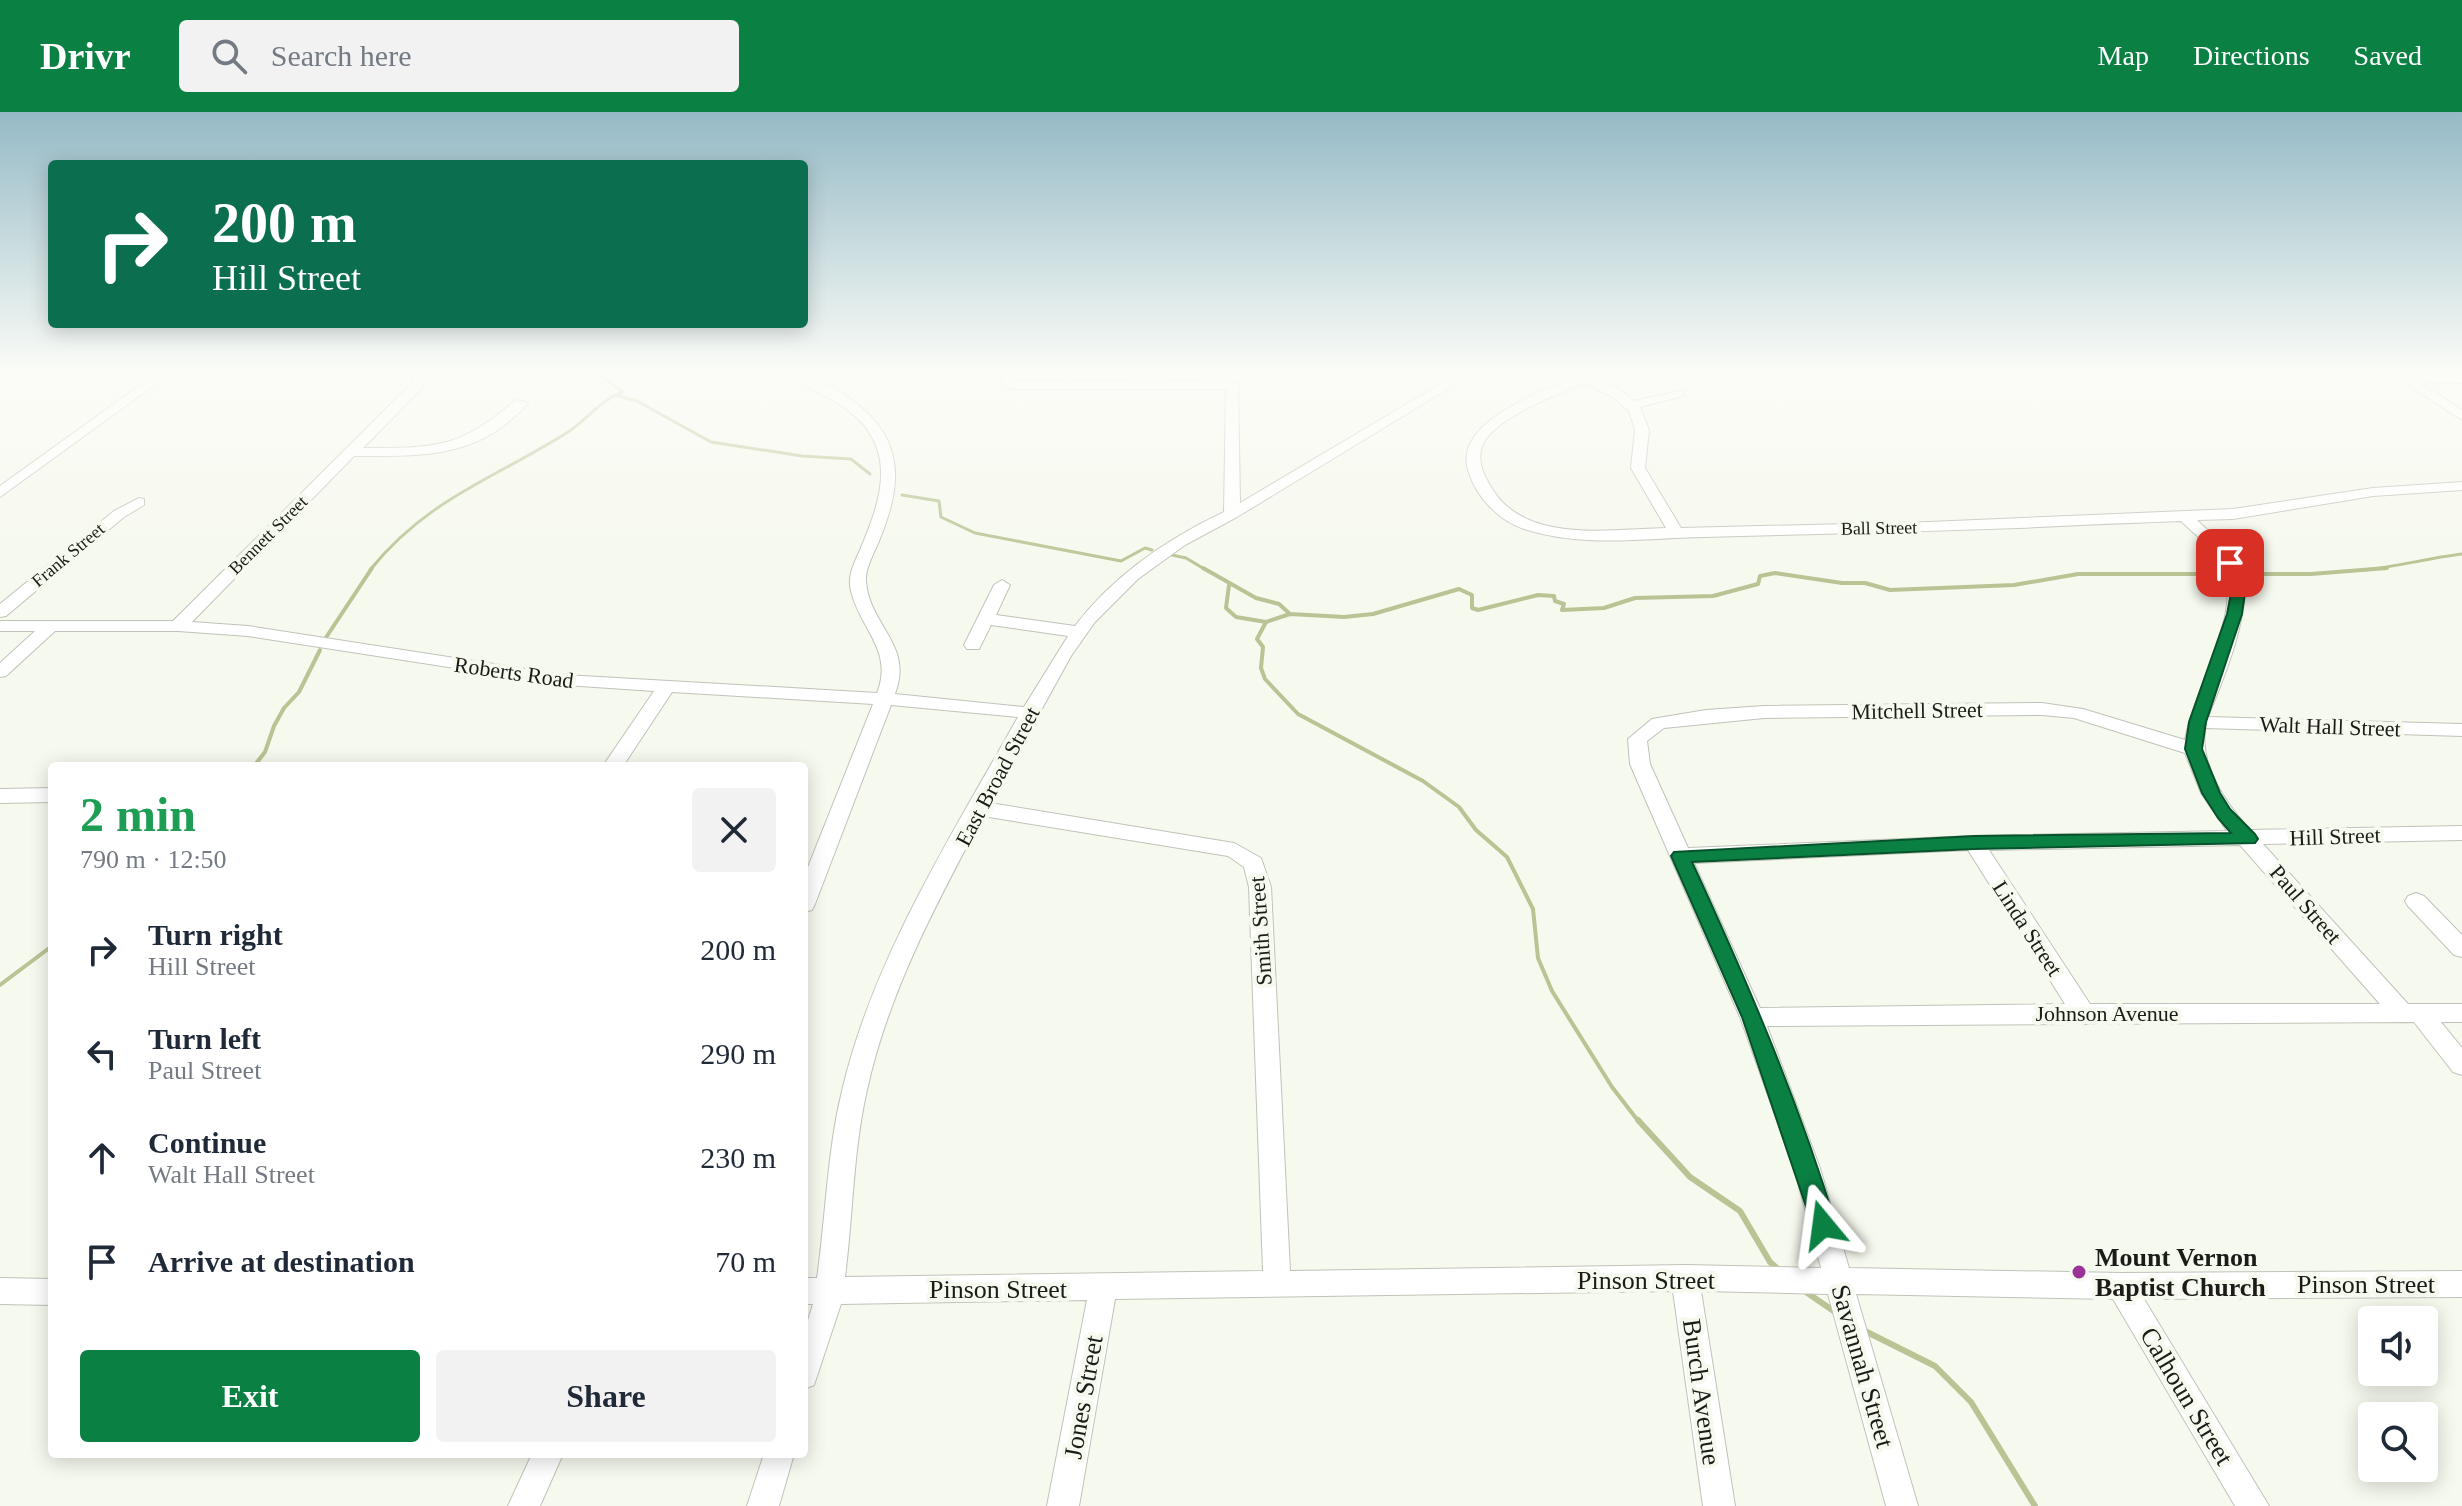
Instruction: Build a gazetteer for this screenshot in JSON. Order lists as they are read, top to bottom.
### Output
{
  "streets": {
    "street": [
      "Ball Street",
      "Bennett Street",
      "Frank Street",
      "Roberts Road",
      "Mitchell Street",
      "Walt Hall Street",
      "East Broad Street",
      "Hill Street",
      "Paul Street",
      "Linda Street",
      "Smith Street",
      "Johnson Avenue",
      "Pinson Street",
      "Savannah Street",
      "Burch Avenue",
      "Calhoun Street",
      "Jones Street"
    ]
  },
  "crossings": [
    ["Bennett Street", "Roberts Road"],
    ["Roberts Road", "East Broad Street"],
    ["Mitchell Street", "Paul Street"],
    ["Mitchell Street", "Savannah Street"],
    ["East Broad Street", "Smith Street"],
    ["East Broad Street", "Pinson Street"],
    ["Hill Street", "Paul Street"],
    ["Hill Street", "Linda Street"],
    ["Hill Street", "Savannah Street"],
    ["Paul Street", "Johnson Avenue"],
    ["Linda Street", "Johnson Avenue"],
    ["Smith Street", "Pinson Street"],
    ["Johnson Avenue", "Savannah Street"],
    ["Pinson Street", "Savannah Street"],
    ["Pinson Street", "Burch Avenue"],
    ["Pinson Street", "Calhoun Street"],
    ["Pinson Street", "Jones Street"]
  ],
  "places": ["Mount Vernon Baptist Church"],
  "page": {
    "header": "Drivr",
    "search": "Search here",
    "nav": ["Map", "Directions", "Saved"],
    "turn": ["200 m", "Hill Street"],
    "heading": ["2 min", "790 m · 12:50"],
    "list": [
      {
        "name": "Turn right",
        "note": "Hill Street",
        "value": "200 m"
      },
      {
        "name": "Turn left",
        "note": "Paul Street",
        "value": "290 m"
      },
      {
        "name": "Continue",
        "note": "Walt Hall Street",
        "value": "230 m"
      },
      {
        "name": "Arrive at destination",
        "value": "70 m"
      }
    ],
    "buttons": ["Exit", "Share"]
  }
}
